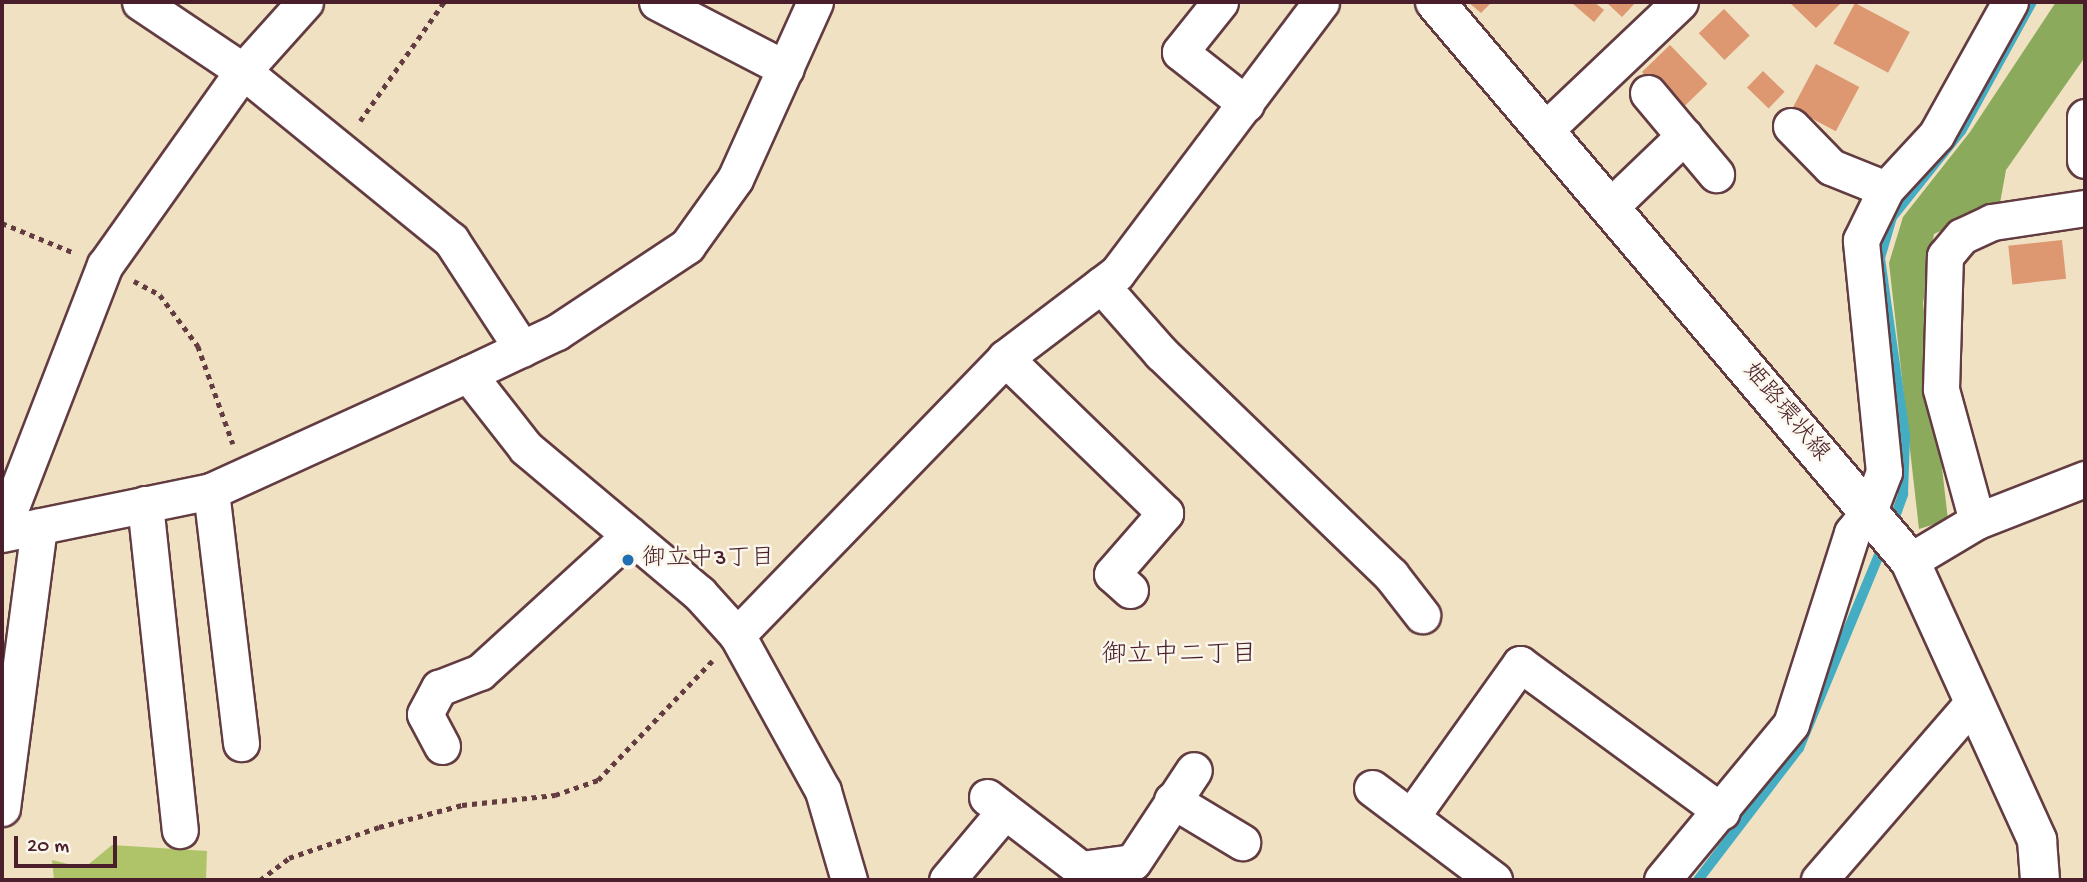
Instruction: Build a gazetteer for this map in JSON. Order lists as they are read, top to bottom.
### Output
{
  "streets": {
    "main road": ["姫路環状線"]
  },
  "districts": ["御立中二丁目"],
  "places": ["御立中3丁目"],
  "scale_bar": "20 m"
}
